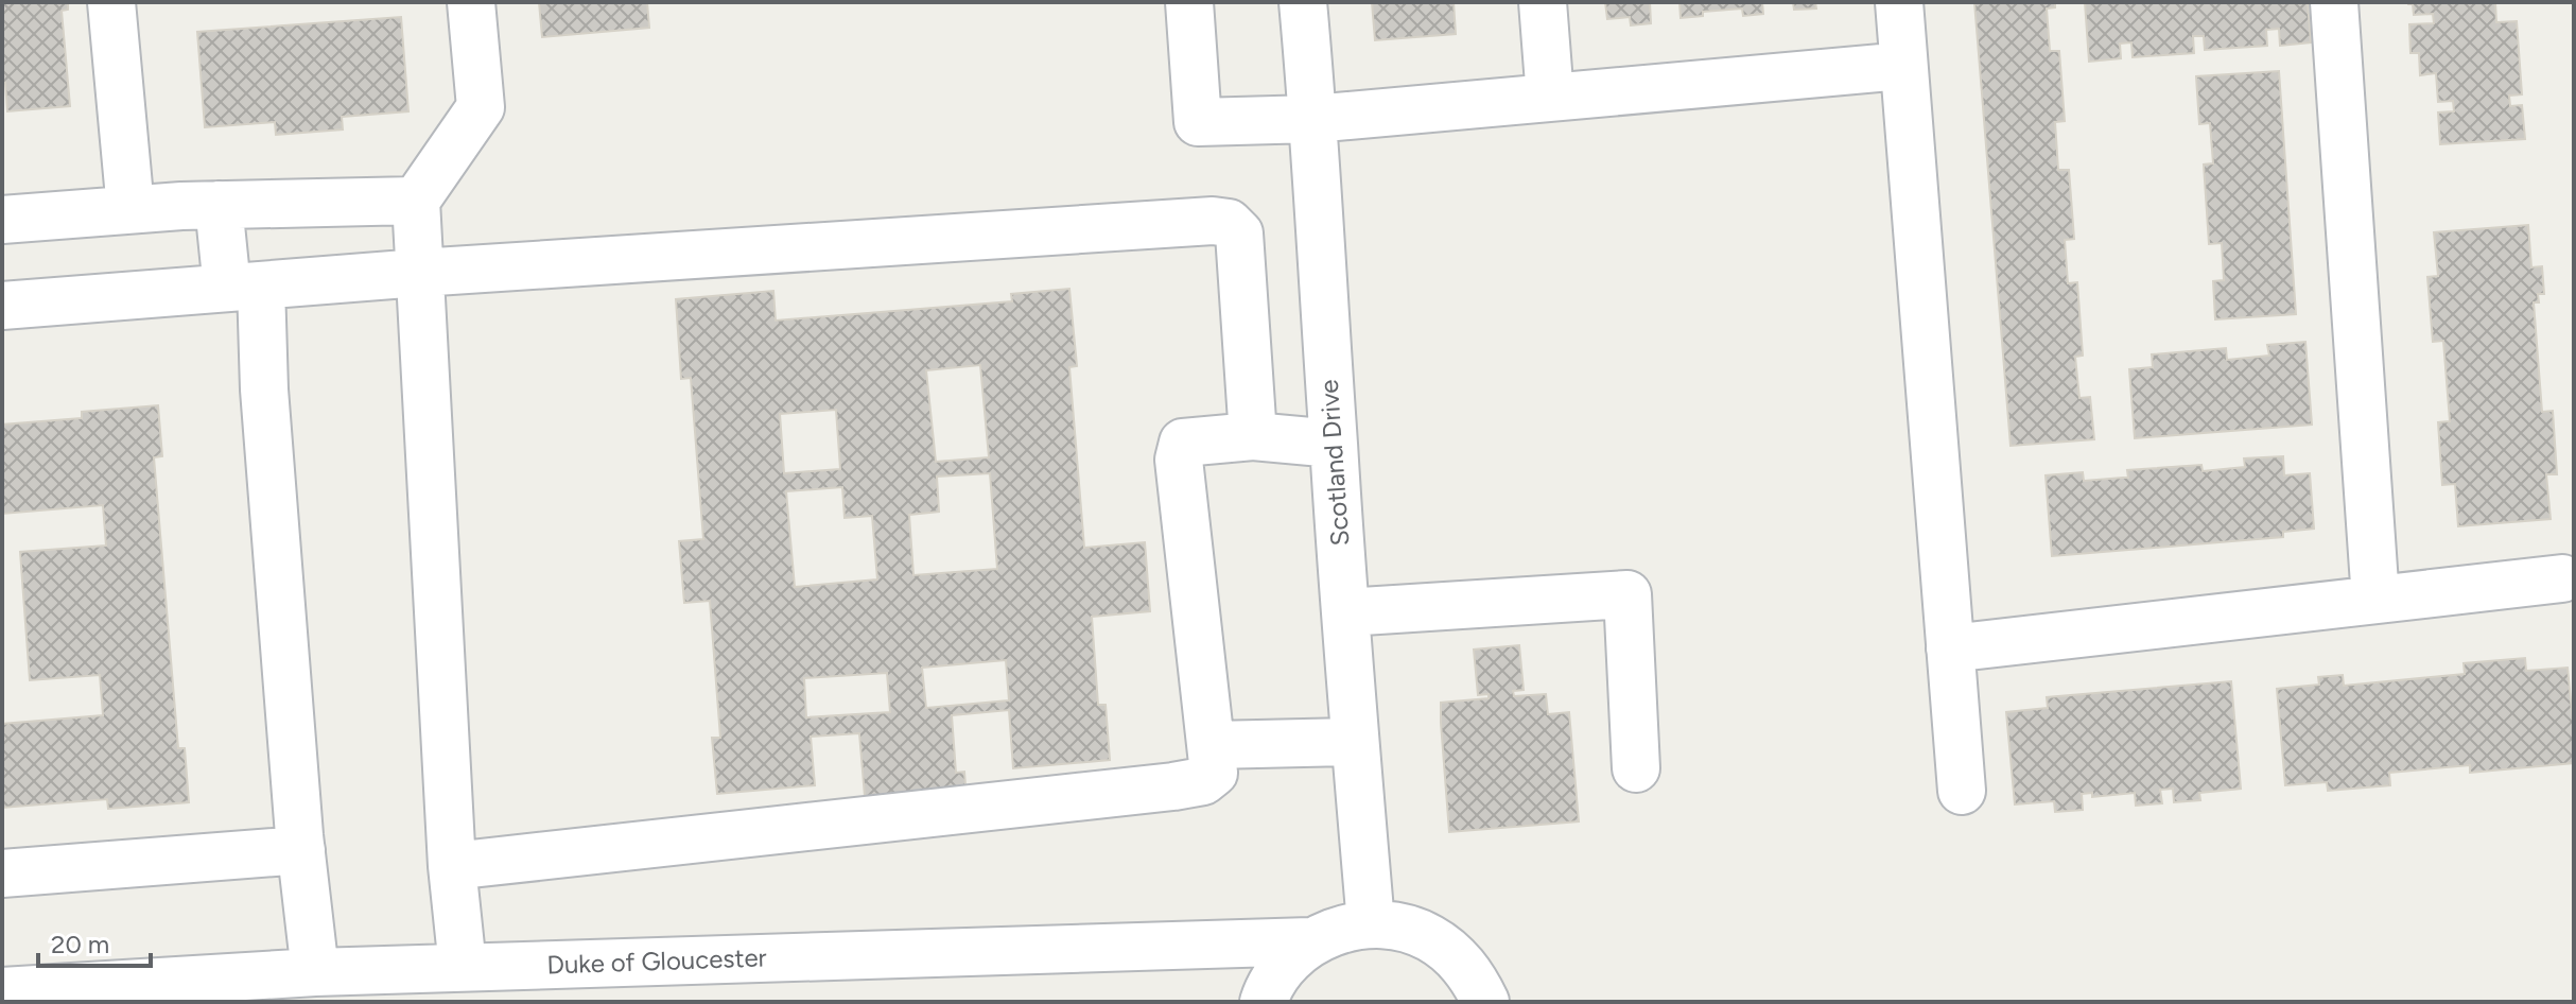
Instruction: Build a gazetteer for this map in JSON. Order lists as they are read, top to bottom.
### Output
{
  "streets": {
    "street": ["Scotland Drive", "Duke of Gloucester"]
  },
  "scale_bar": "20 m"
}
